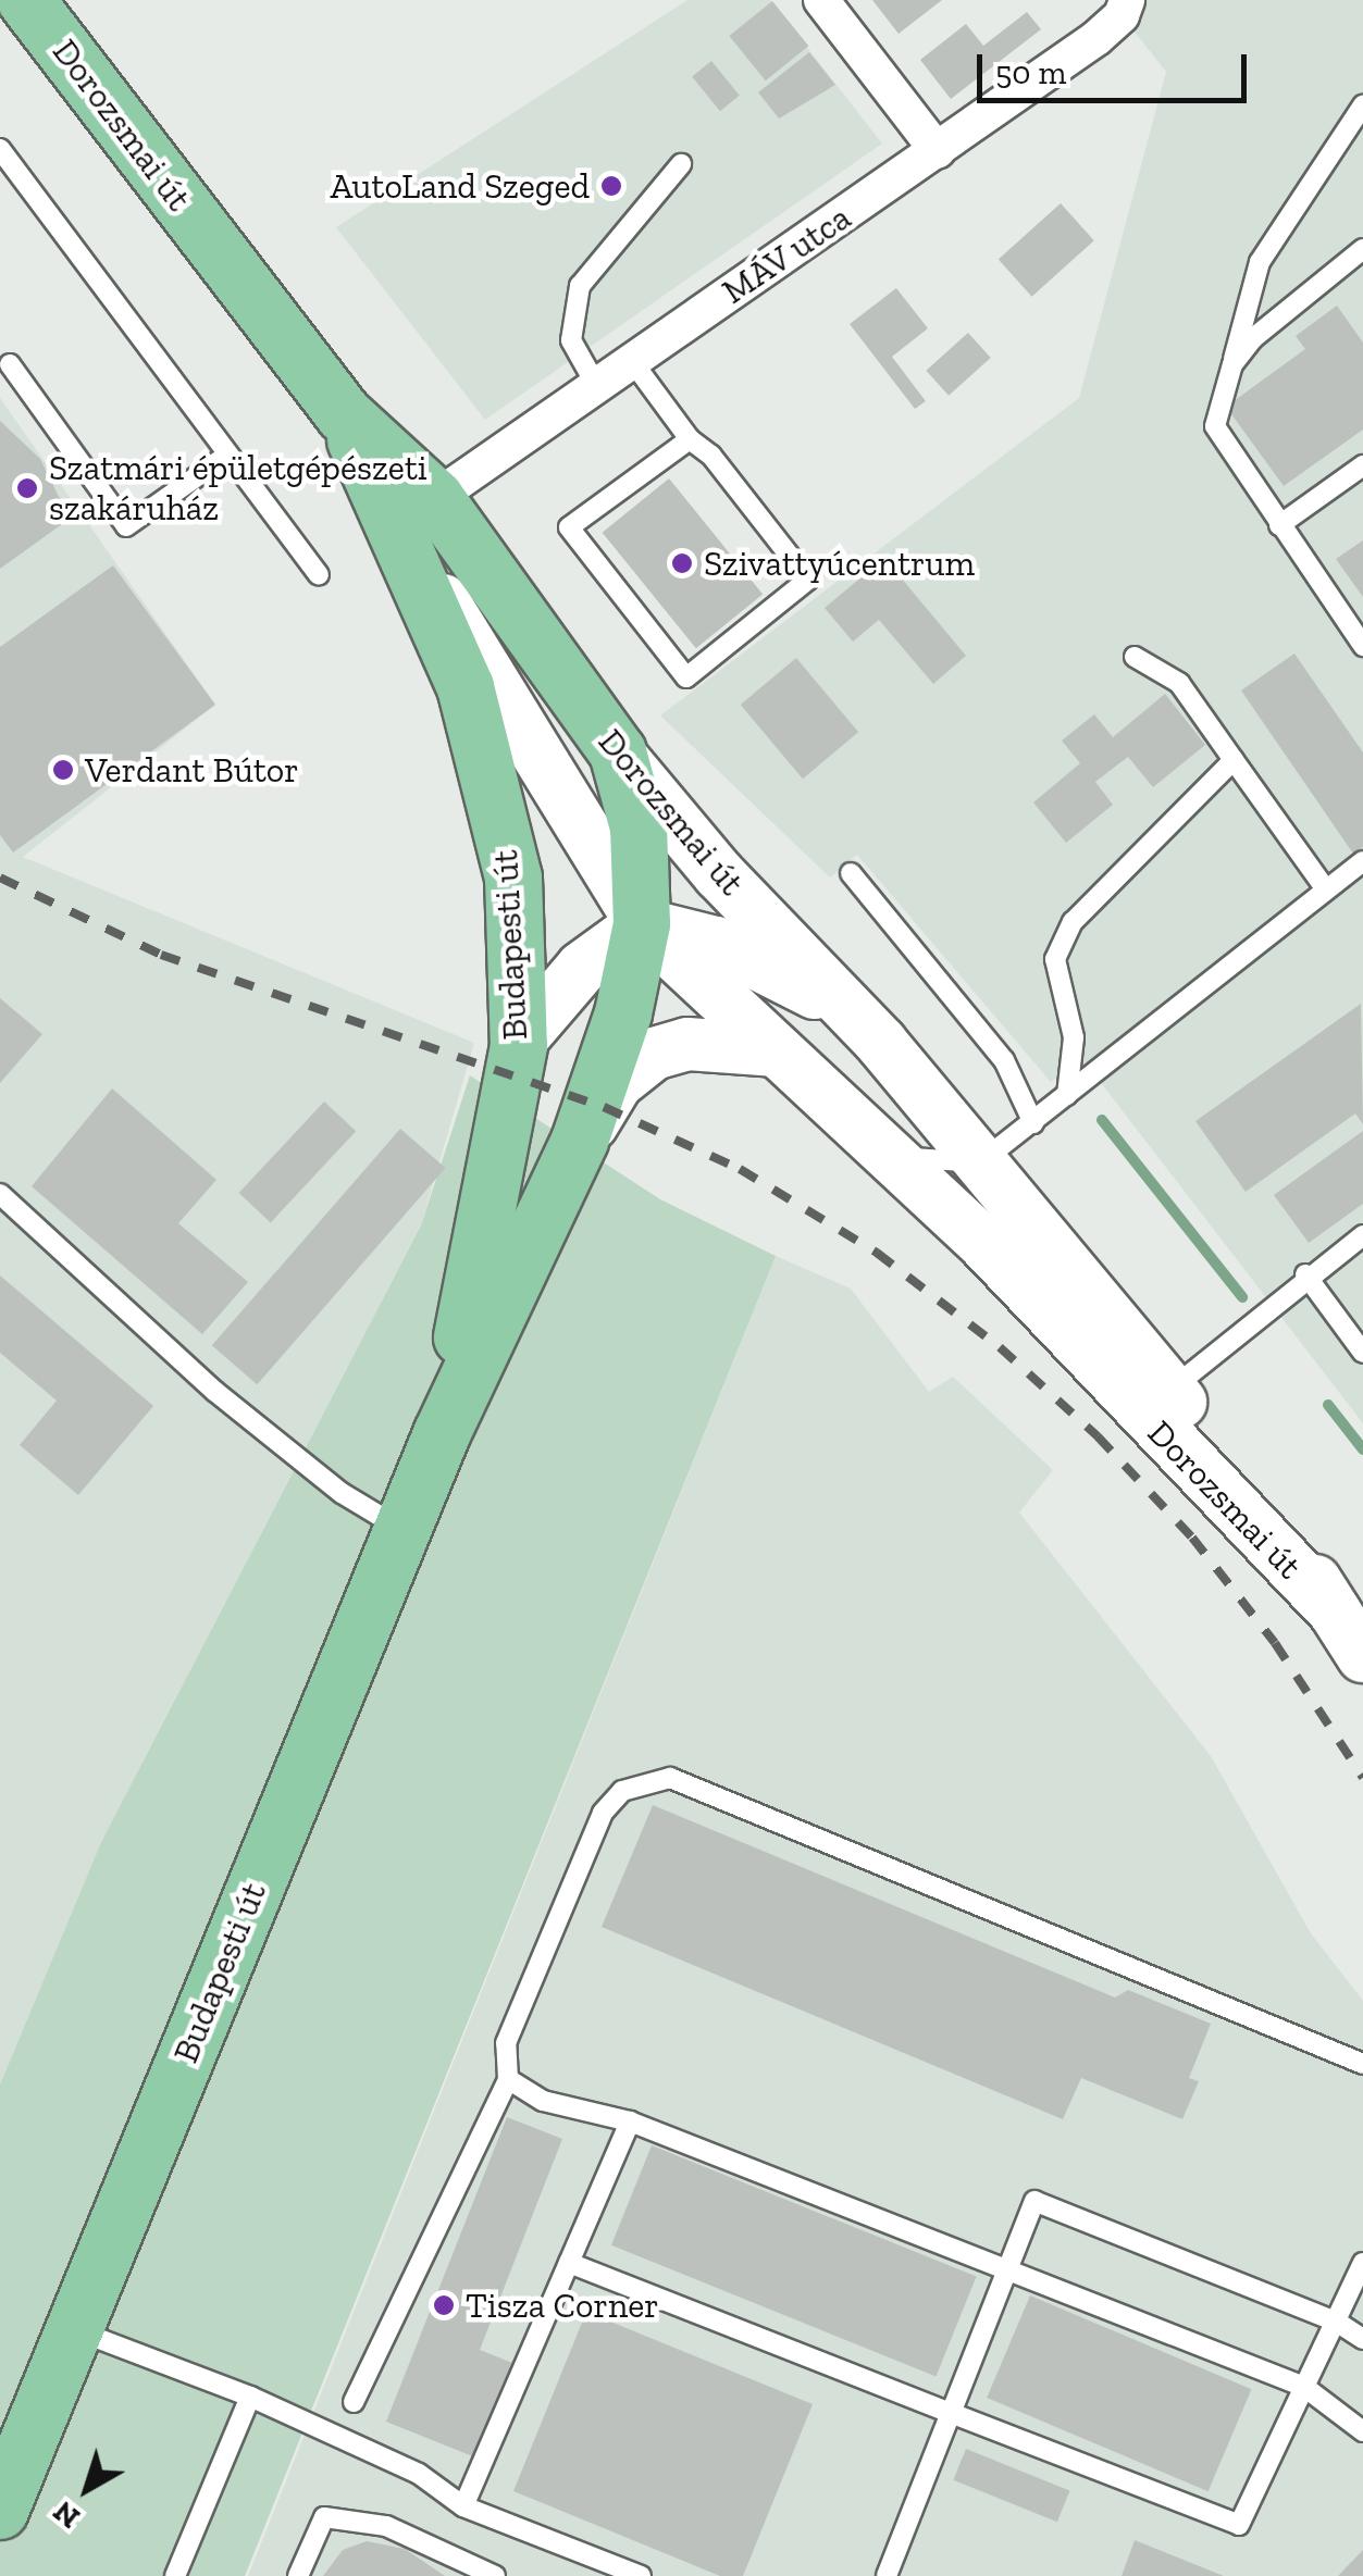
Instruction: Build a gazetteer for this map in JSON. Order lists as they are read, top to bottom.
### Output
{
  "streets": {
    "main road": ["Dorozsmai út", "Budapesti út"],
    "street": ["MÁV utca"]
  },
  "crossings": [
    ["Dorozsmai út", "MÁV utca"],
    ["Dorozsmai út", "Budapesti út"]
  ],
  "places": [
    "AutoLand Szeged",
    "Szatmári épületgépészeti szakáruház",
    "Szivattyúcentrum",
    "Verdant Bútor",
    "Tisza Corner"
  ],
  "scale_bar": "50 m",
  "north": "bottom left"
}
